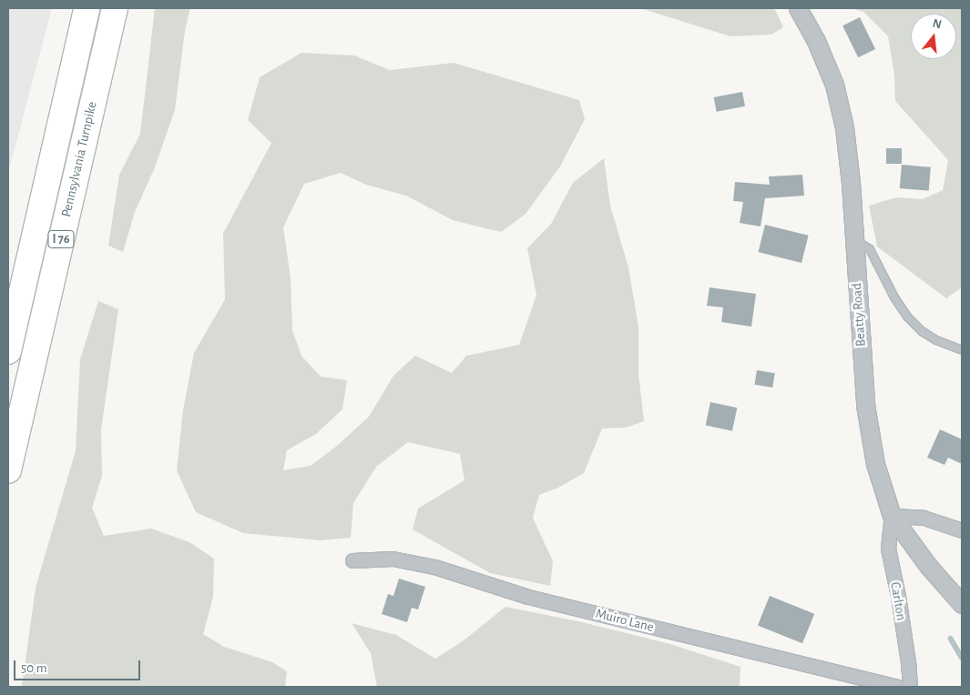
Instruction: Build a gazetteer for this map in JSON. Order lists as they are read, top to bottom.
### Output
{
  "streets": {
    "highway": ["Pennsylvania Turnpike", "I 76"],
    "street": ["Beatty Road", "Carlton", "Muiro Lane"]
  },
  "crossings": [
    ["Beatty Road", "Carlton"]
  ],
  "scale_bar": "50 m",
  "north": "top"
}
